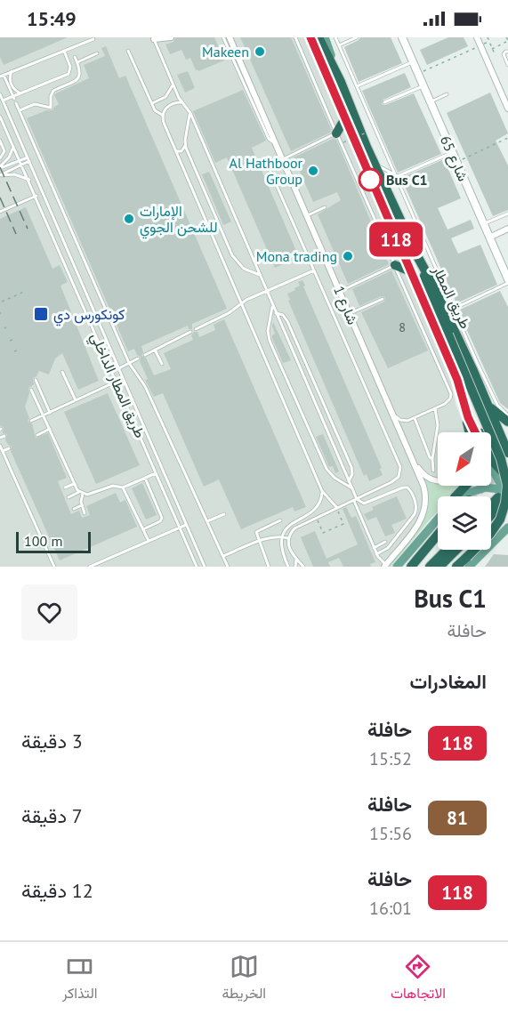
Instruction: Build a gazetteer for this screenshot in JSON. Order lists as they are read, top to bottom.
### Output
{
  "streets": {
    "highway": ["طريق المطار"],
    "street": ["شارع 65", "شارع 1"],
    "lane": ["طريق المطار الداخلي"]
  },
  "places": {
    "other": [
      "Makeen",
      "Al Hathboor Group",
      "Bus C1",
      "الإمارات للشحن الجوي",
      "Mona trading"
    ],
    "transit": ["كونكورس دي"]
  },
  "lines": ["bus line 118"],
  "house_numbers": ["8"],
  "scale_bar": "100 m",
  "north": "bottom left",
  "page": {
    "status": "15:49",
    "on_map": "118",
    "scale": "100 m",
    "heading": [
      ["Bus C1", "حافلة"],
      "المغادرات"
    ],
    "list": [
      {
        "mark": "118",
        "name": "حافلة",
        "note": "15:52",
        "value": "3 دقيقة"
      },
      {
        "mark": "81",
        "name": "حافلة",
        "note": "15:56",
        "value": "7 دقيقة"
      },
      {
        "mark": "118",
        "name": "حافلة",
        "note": "16:01",
        "value": "12 دقيقة"
      }
    ],
    "tabs": ["الاتجاهات", "الخريطة", "التذاكر"]
  }
}
